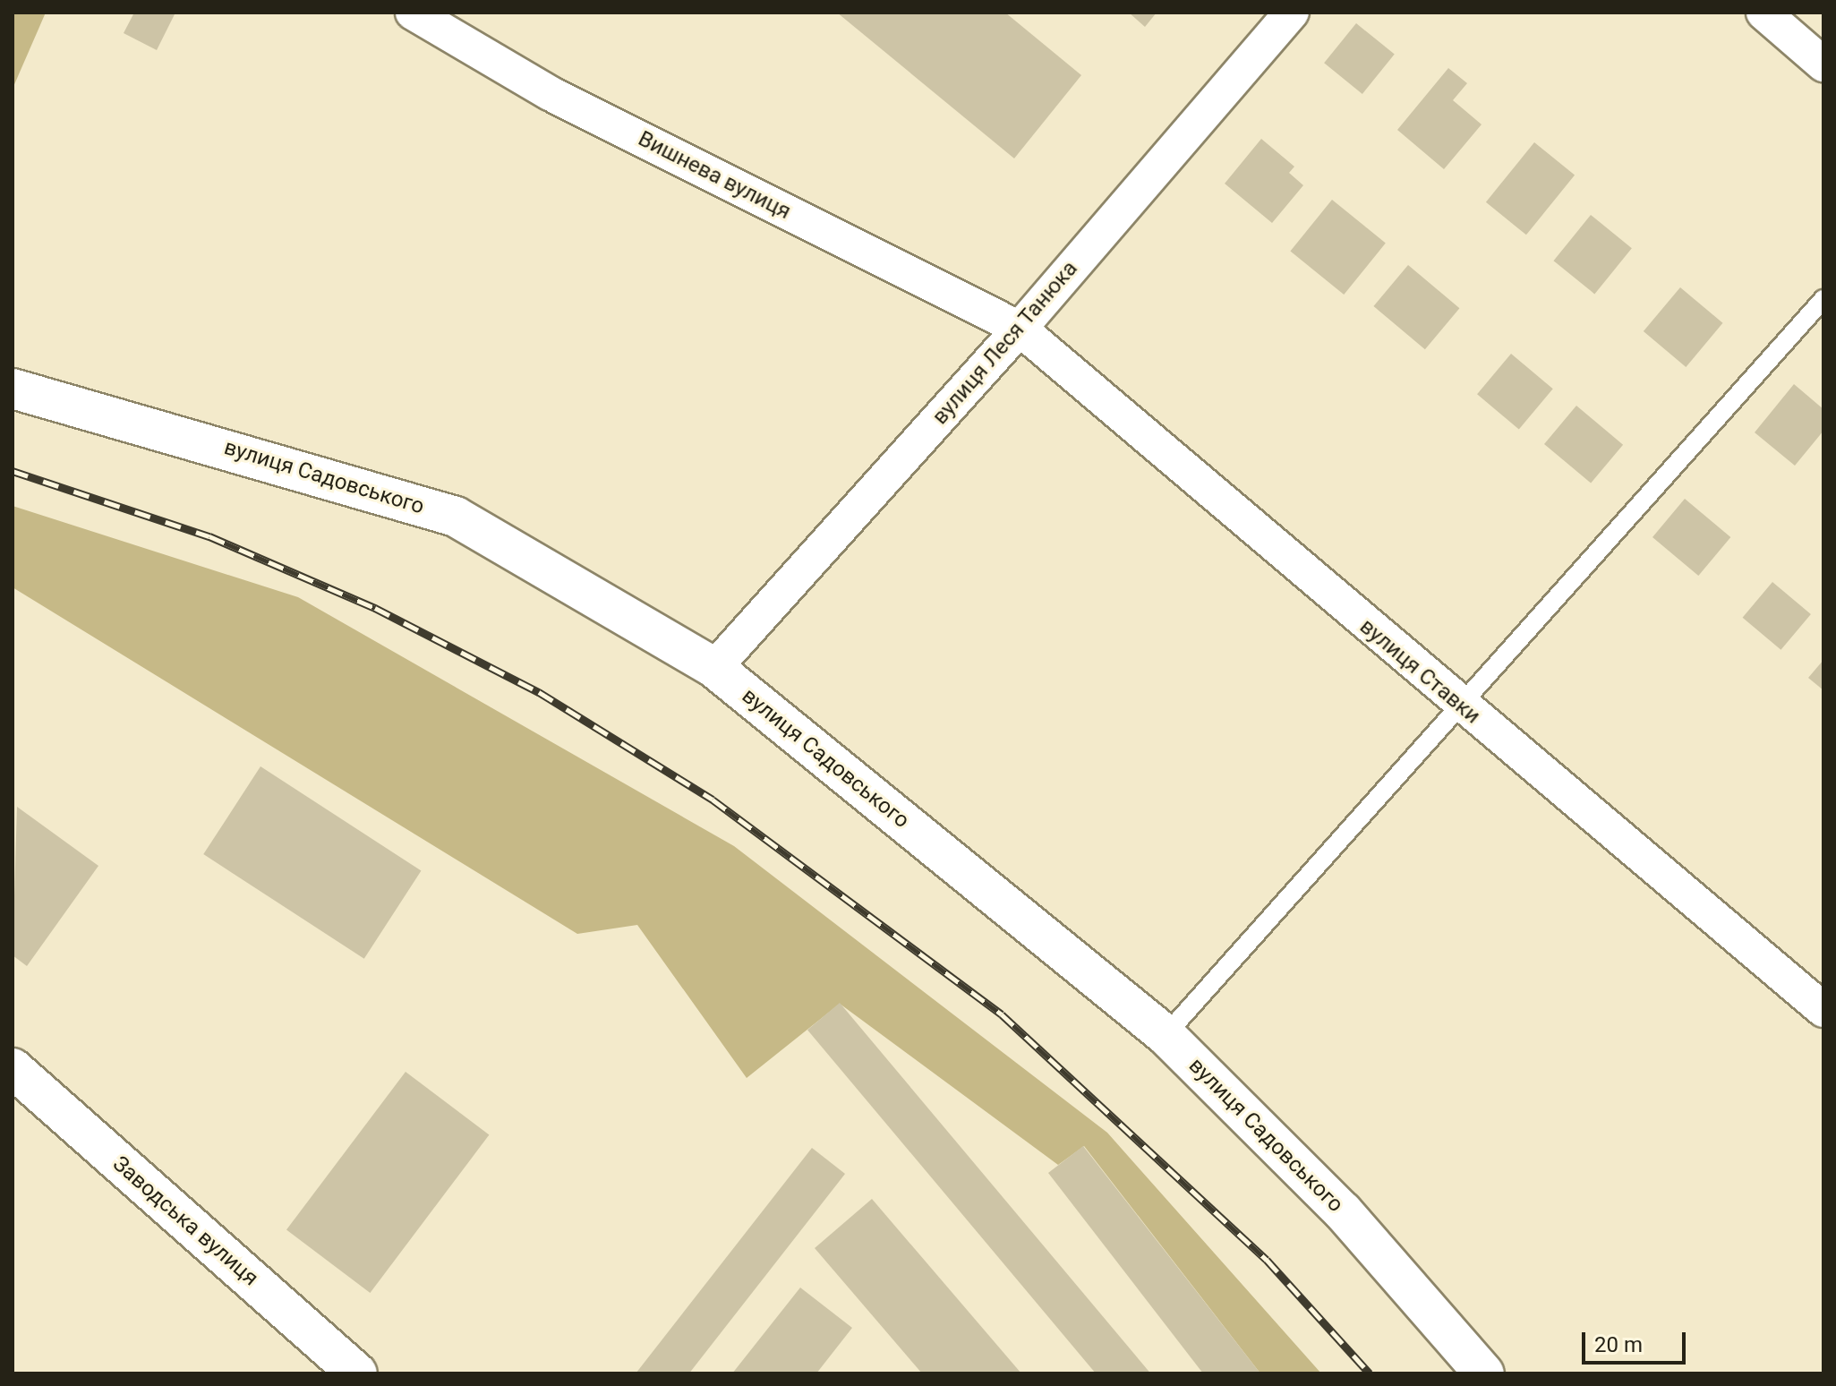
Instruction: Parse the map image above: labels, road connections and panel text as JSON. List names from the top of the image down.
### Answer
{
  "streets": {
    "street": [
      "Вишнева вулиця",
      "вулиця Леся Танюка",
      "вулиця Садовського",
      "вулиця Ставки",
      "Заводська вулиця"
    ]
  },
  "crossings": [
    ["Вишнева вулиця", "вулиця Леся Танюка"],
    ["Вишнева вулиця", "вулиця Ставки"],
    ["вулиця Леся Танюка", "вулиця Садовського"],
    ["вулиця Леся Танюка", "вулиця Ставки"]
  ],
  "scale_bar": "20 m"
}
